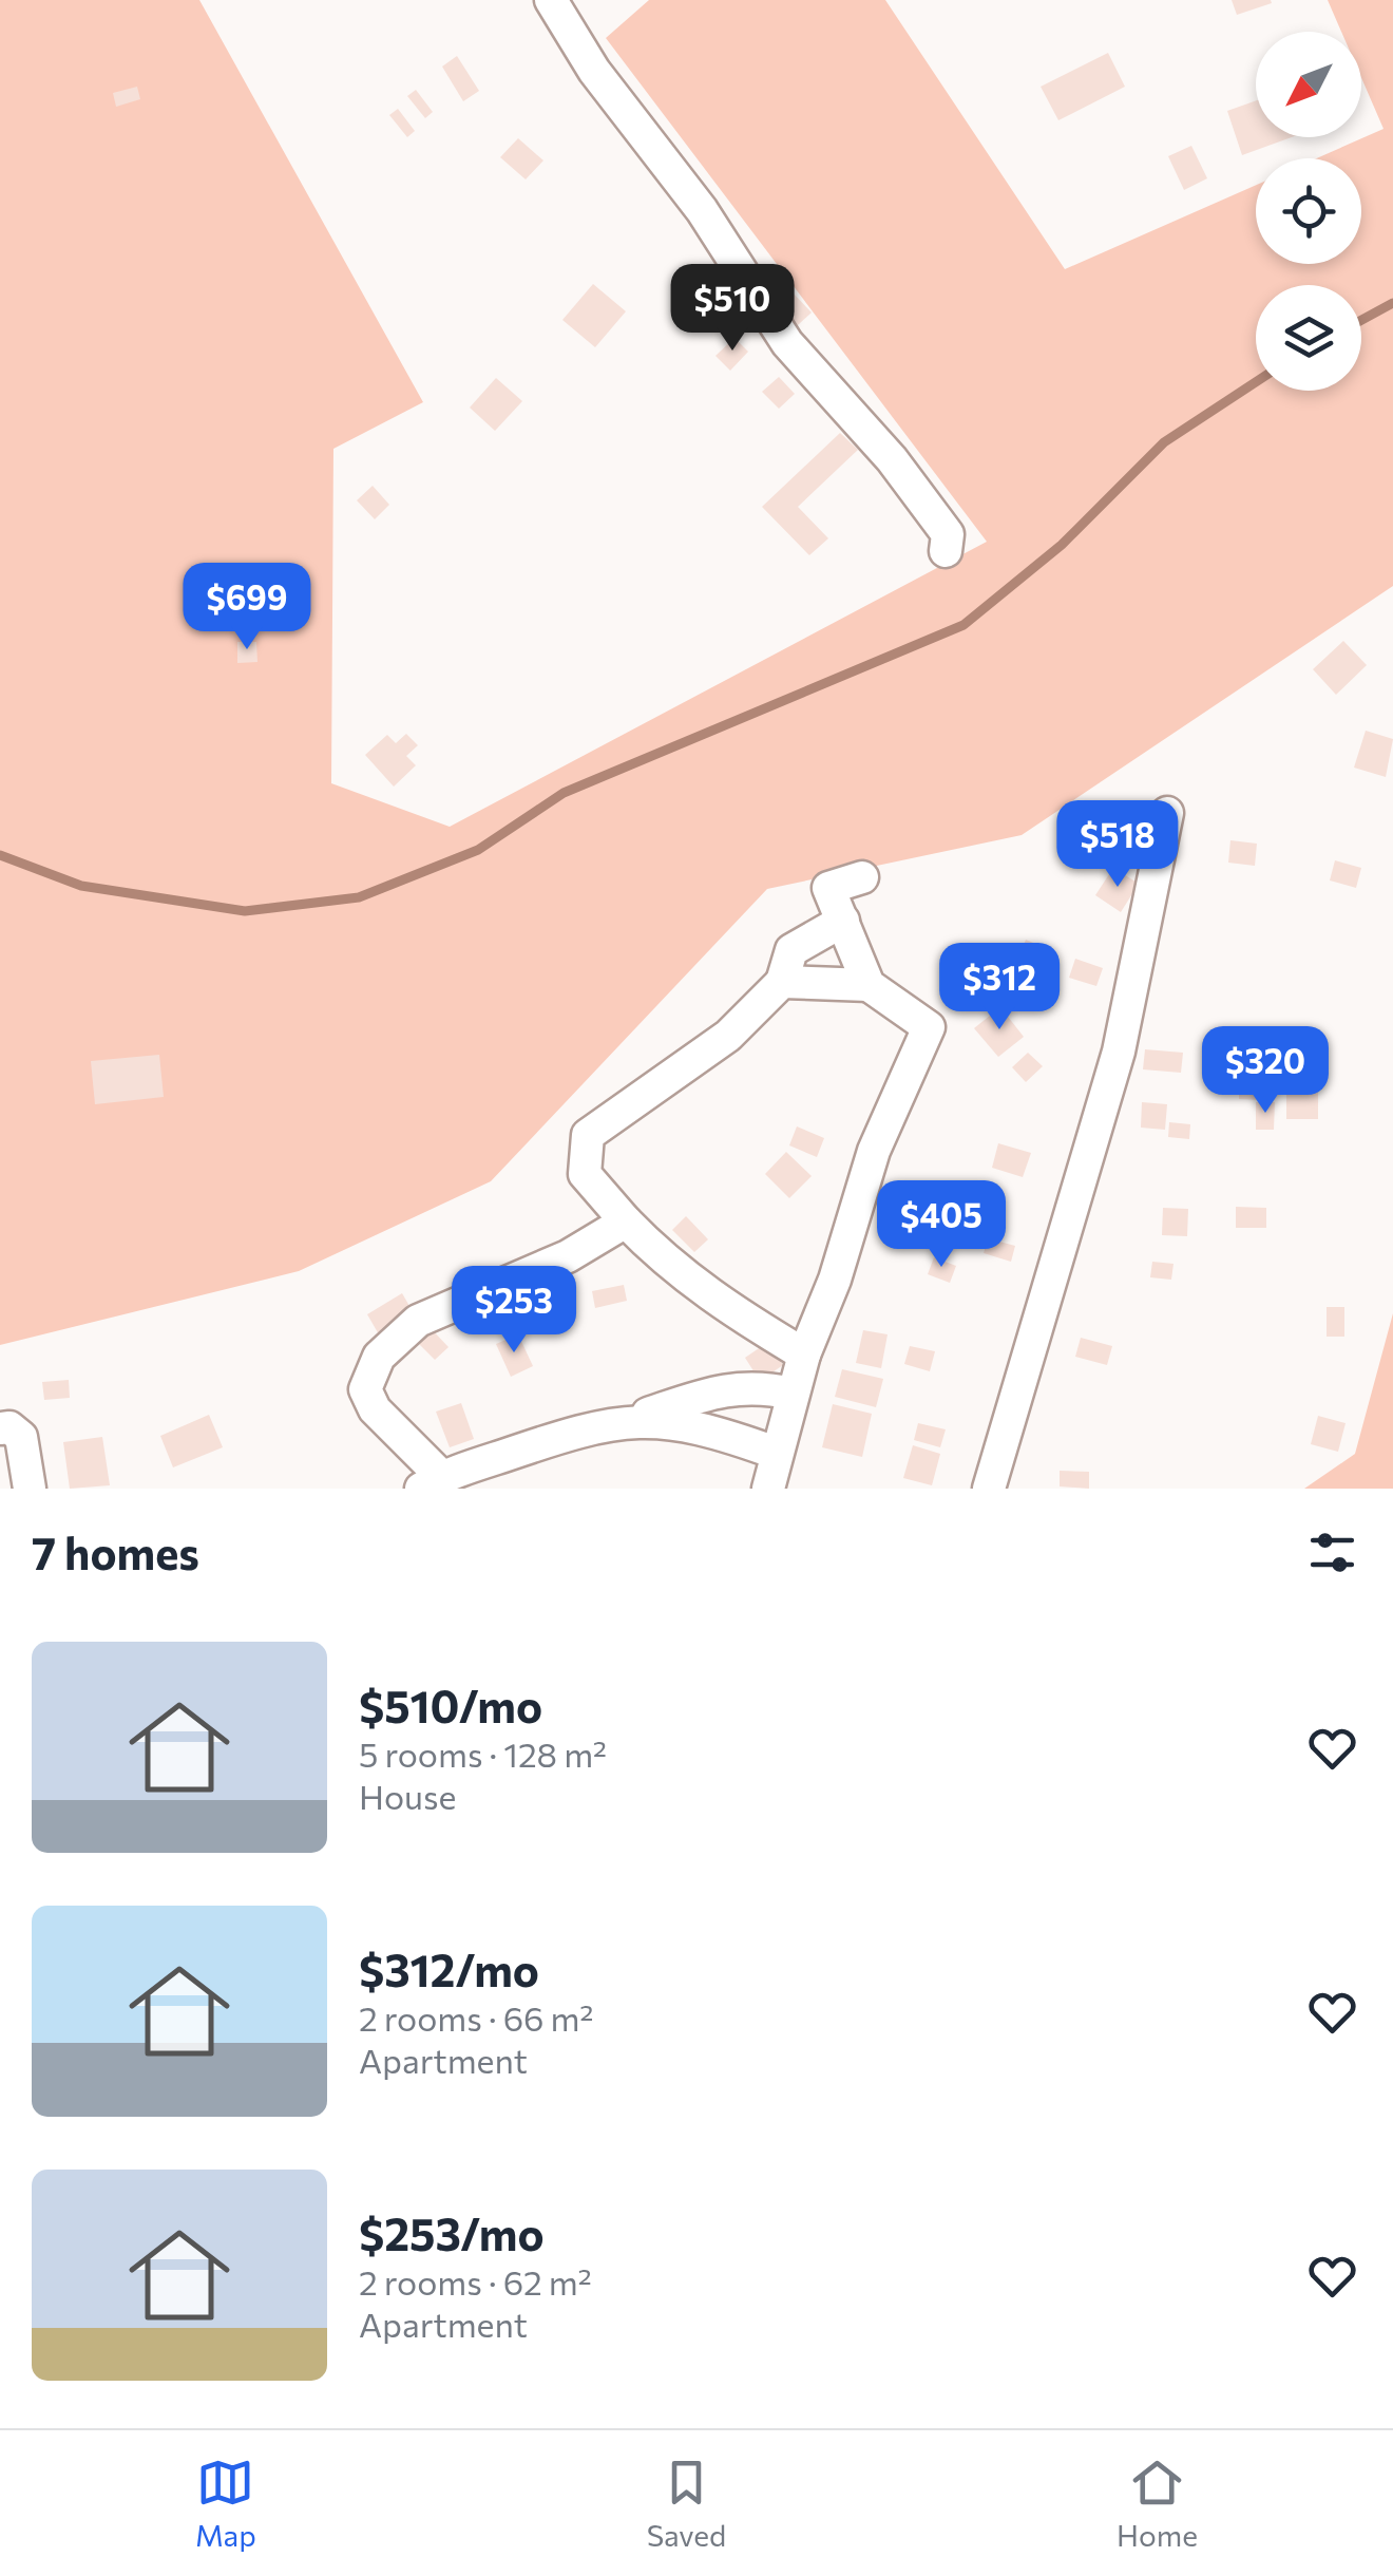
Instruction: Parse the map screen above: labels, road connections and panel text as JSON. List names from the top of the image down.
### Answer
{
  "north": "bottom left",
  "page": {
    "price": [
      "$510",
      "$699",
      "$518",
      "$312",
      "$320",
      "$405",
      "$253"
    ],
    "heading": "7 homes",
    "list": [
      {
        "name": "$510/mo",
        "note": "5 rooms · 128 m² · House"
      },
      {
        "name": "$312/mo",
        "note": "2 rooms · 66 m² · Apartment"
      },
      {
        "name": "$253/mo",
        "note": "2 rooms · 62 m² · Apartment"
      }
    ],
    "tabs": ["Map", "Saved", "Home"]
  }
}
